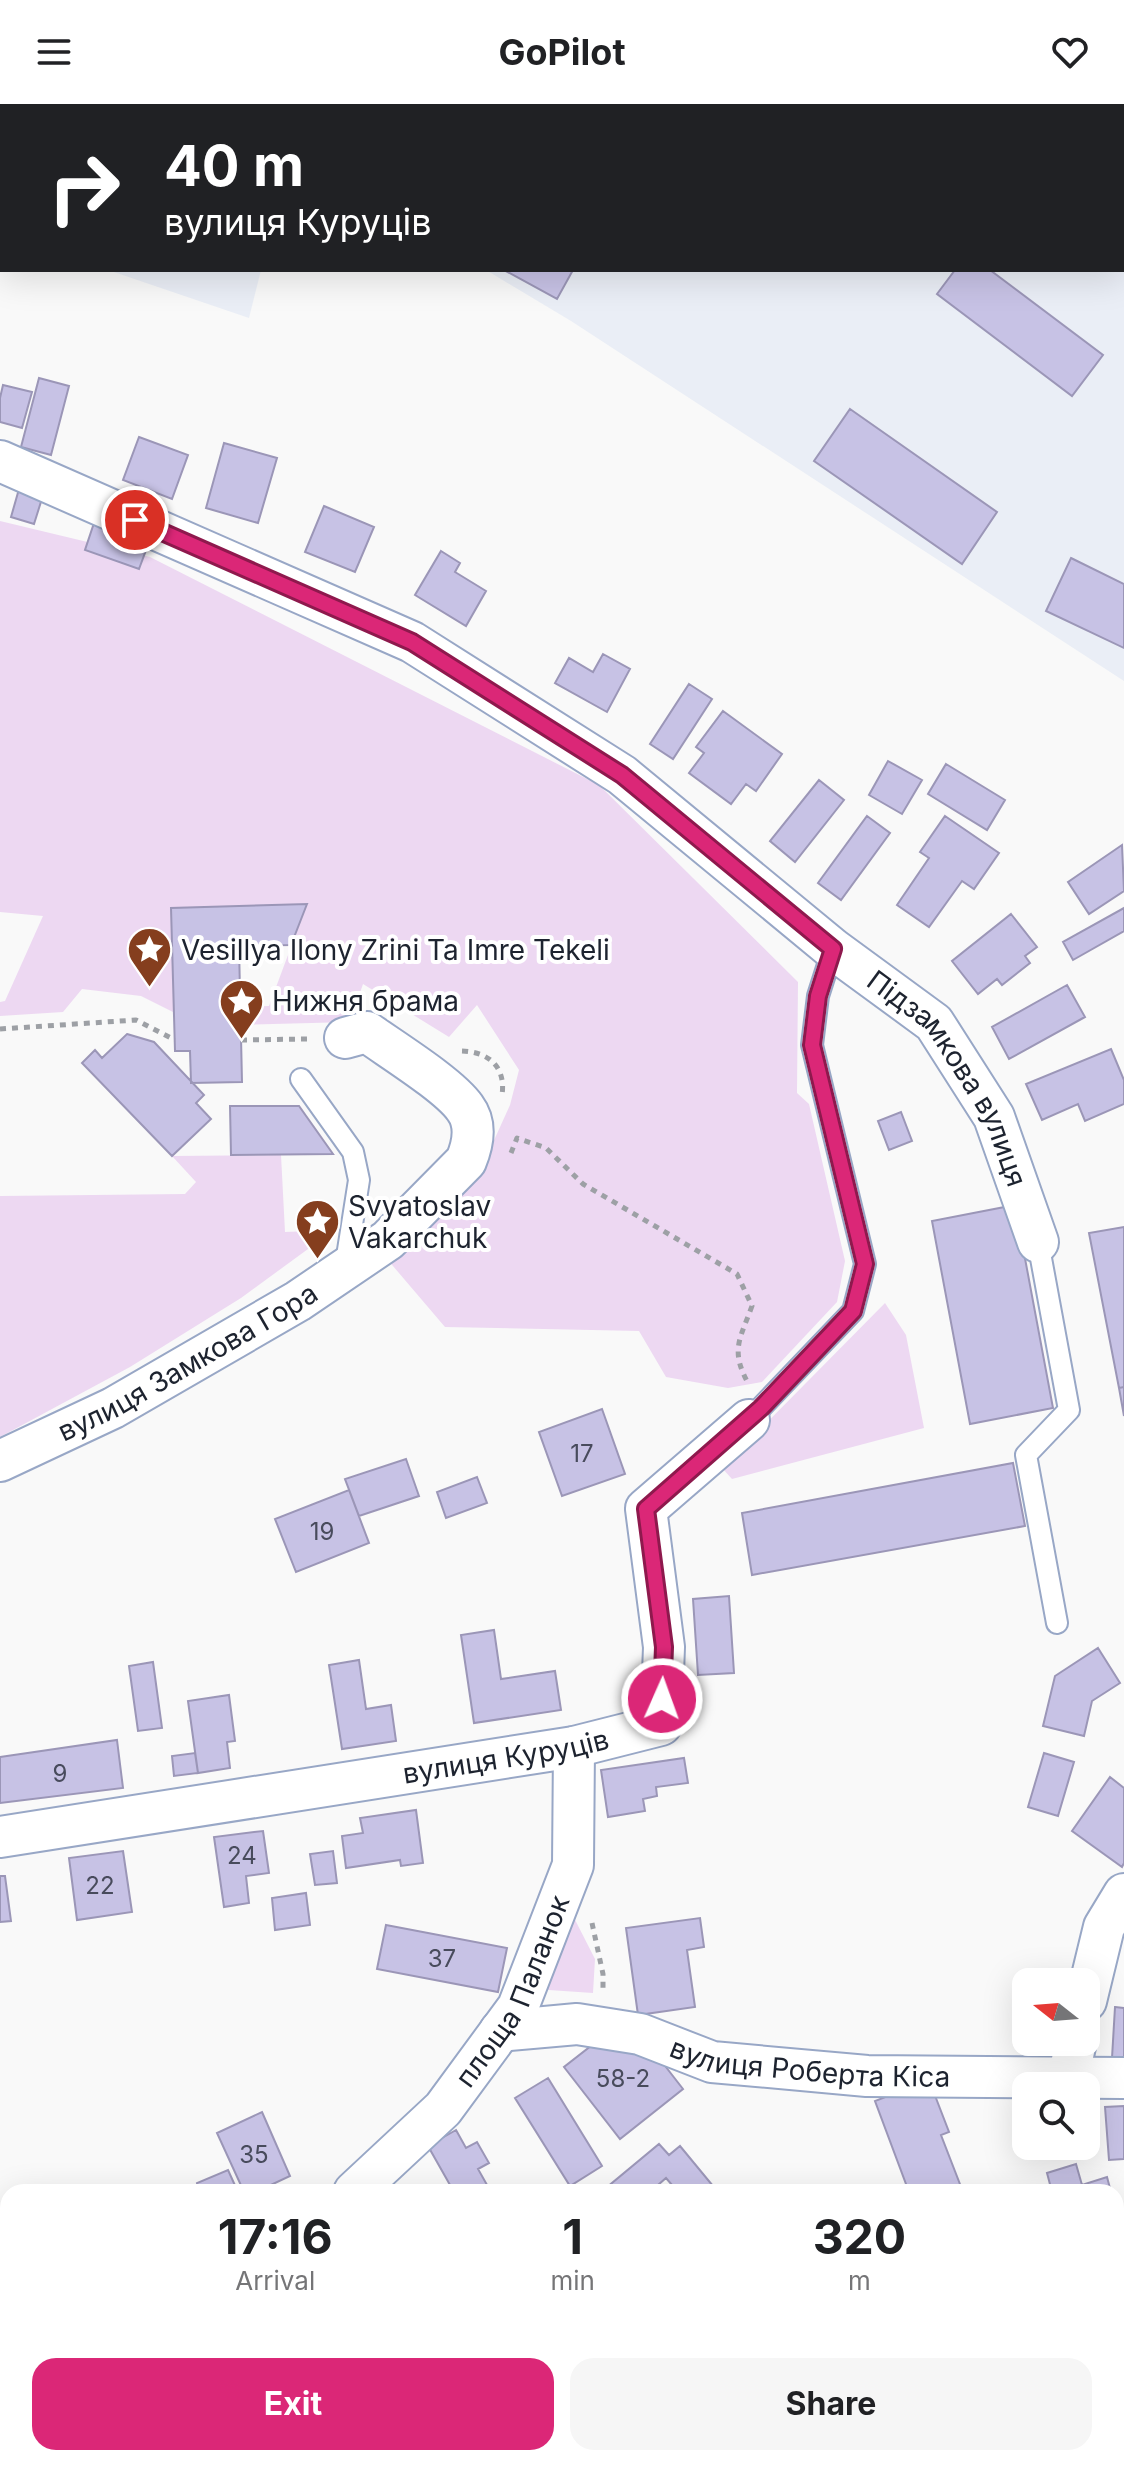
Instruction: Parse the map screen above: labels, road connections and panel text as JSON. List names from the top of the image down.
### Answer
{
  "streets": {
    "street": [
      "Підзамкова вулиця",
      "вулиця Замкова Гора",
      "вулиця Куруців",
      "площа Паланок",
      "вулиця Роберта Кіса"
    ]
  },
  "crossings": [
    ["вулиця Куруців", "площа Паланок"],
    ["площа Паланок", "вулиця Роберта Кіса"]
  ],
  "places": {
    "place": ["Vesillya Ilony Zrini Ta Imre Tekeli", "Нижня брама", "Svyatoslav Vakarchuk"]
  },
  "house_numbers": [
    "17",
    "19",
    "9",
    "24",
    "22",
    "37",
    "58-2",
    "35"
  ],
  "north": "left",
  "page": {
    "header": "GoPilot",
    "turn": ["40 m", "вулиця Куруців"],
    "eta": [
      "17:16",
      "Arrival",
      "1",
      "min",
      "320",
      "m"
    ],
    "buttons": ["Exit", "Share"]
  }
}
